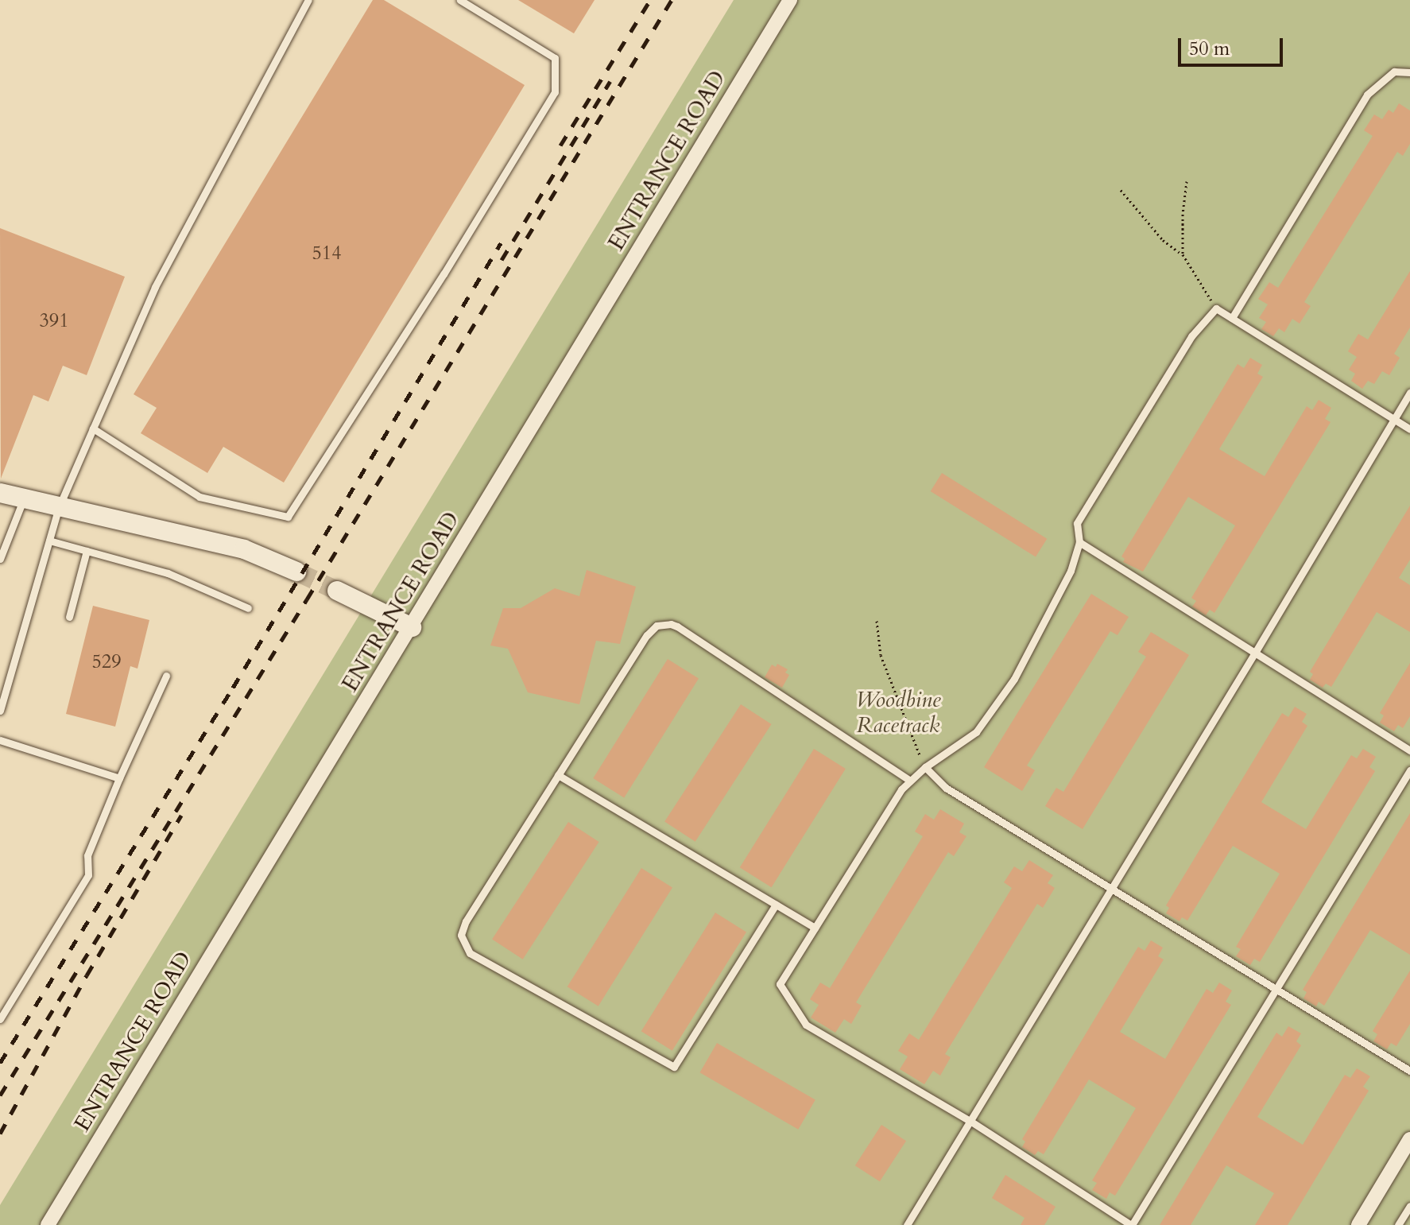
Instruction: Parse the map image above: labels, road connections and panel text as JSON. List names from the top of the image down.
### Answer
{
  "streets": {
    "street": ["ENTRANCE ROAD"]
  },
  "parks": ["Woodbine Racetrack"],
  "house_numbers": ["514", "391", "529"],
  "scale_bar": "50 m"
}
